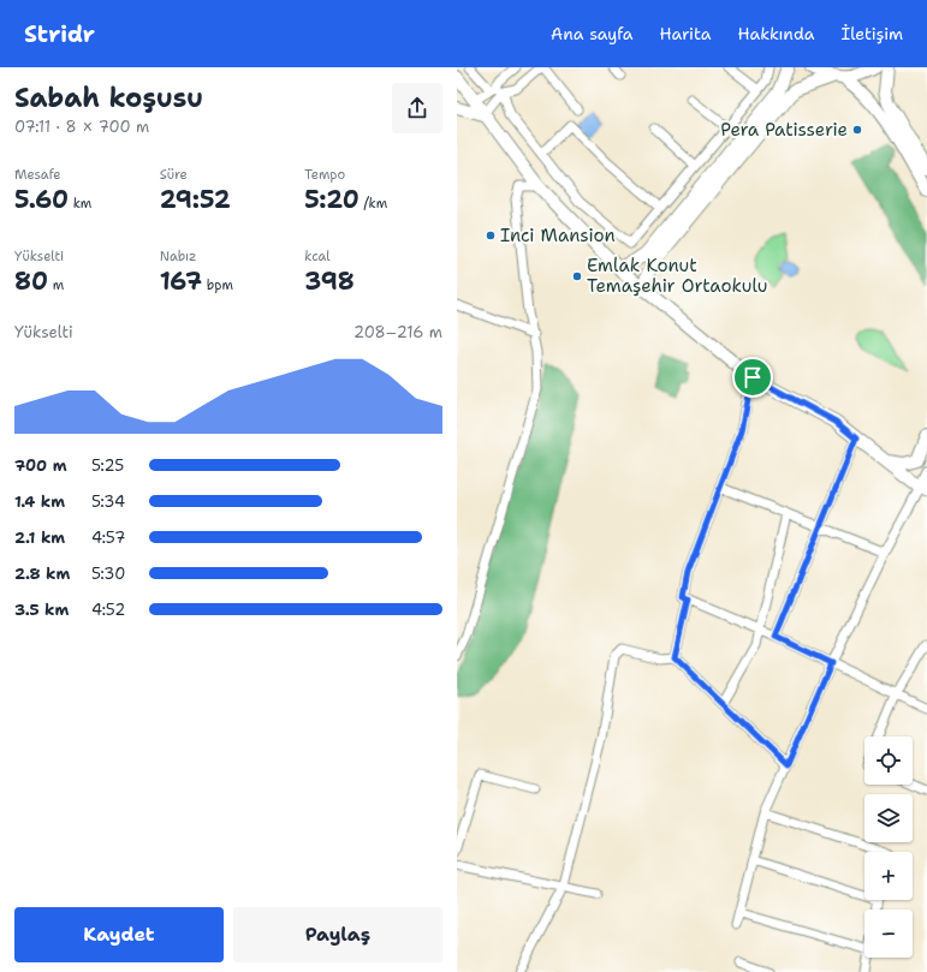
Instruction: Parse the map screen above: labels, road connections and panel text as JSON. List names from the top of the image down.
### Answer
{
  "places": ["Pera Patisserie", "Inci Mansion", "Emlak Konut Temaşehir Ortaokulu"],
  "page": {
    "header": "Stridr",
    "nav": [
      "Ana sayfa",
      "Harita",
      "Hakkında",
      "İletişim"
    ],
    "heading": ["Sabah koşusu", "07:11 · 8 × 700 m"],
    "stats": [
      ["Mesafe", "5.60 km"],
      ["Süre", "29:52"],
      ["Tempo", "5:20 /km"],
      ["Yükselti", "80 m"],
      ["Nabız", "167 bpm"],
      ["kcal", "398"]
    ],
    "chart": ["Yükselti", "208–216 m"],
    "list": [
      {
        "name": "700 m",
        "note": "5:25"
      },
      {
        "name": "1.4 km",
        "note": "5:34"
      },
      {
        "name": "2.1 km",
        "note": "4:57"
      },
      {
        "name": "2.8 km",
        "note": "5:30"
      },
      {
        "name": "3.5 km",
        "note": "4:52"
      }
    ],
    "map_buttons": ["+", "−"],
    "buttons": ["Kaydet", "Paylaş"]
  }
}
